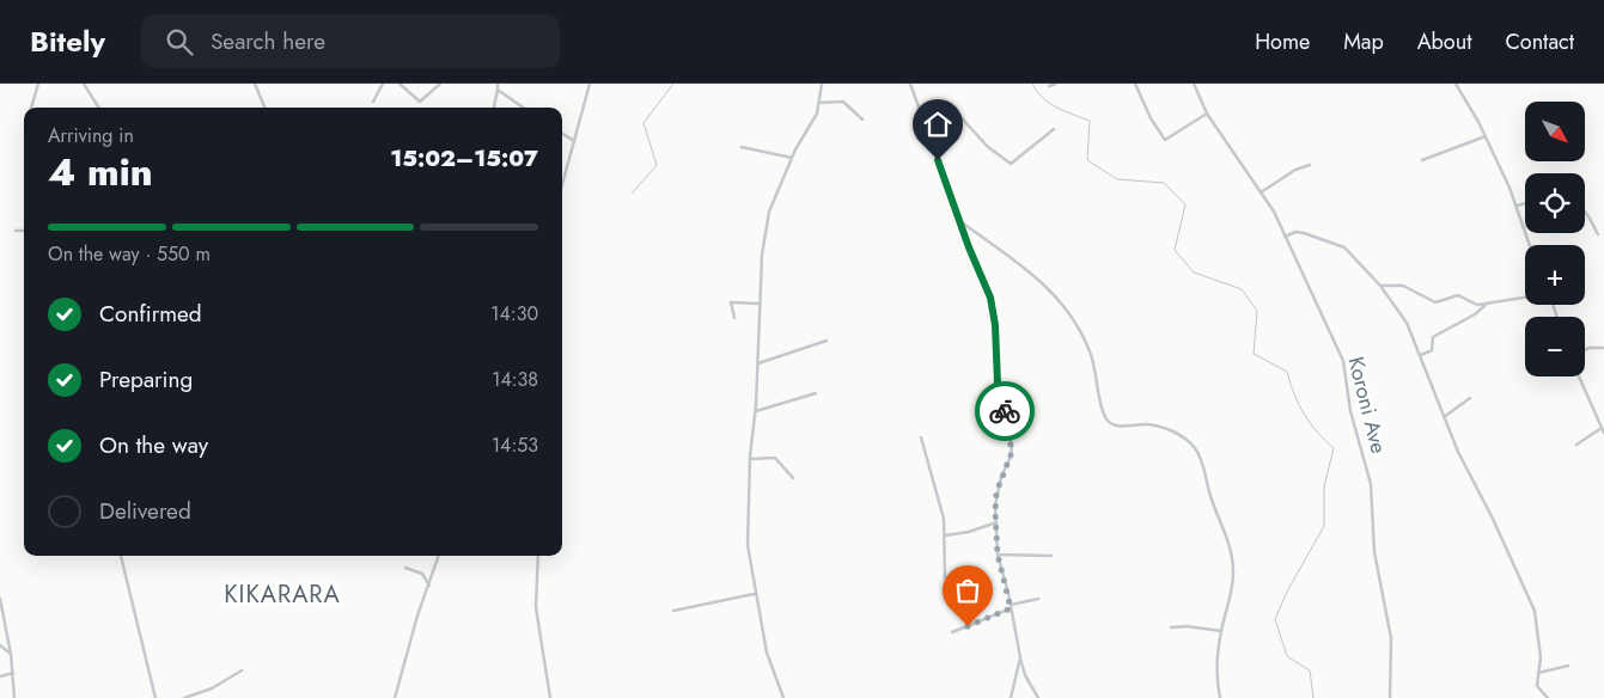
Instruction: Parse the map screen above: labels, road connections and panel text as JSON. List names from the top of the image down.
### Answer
{
  "streets": {
    "street": ["Koroni Ave"]
  },
  "districts": ["KIKARARA"],
  "north": "bottom right",
  "page": {
    "header": "Bitely",
    "search": "Search here",
    "nav": [
      "Home",
      "Map",
      "About",
      "Contact"
    ],
    "map_buttons": ["+", "−"],
    "heading": ["4 min", "Arriving in", "15:02–15:07"],
    "bar": "On the way · 550 m",
    "list": [
      ["Confirmed", "14:30"],
      ["Preparing", "14:38"],
      ["On the way", "14:53"],
      "Delivered"
    ]
  }
}
